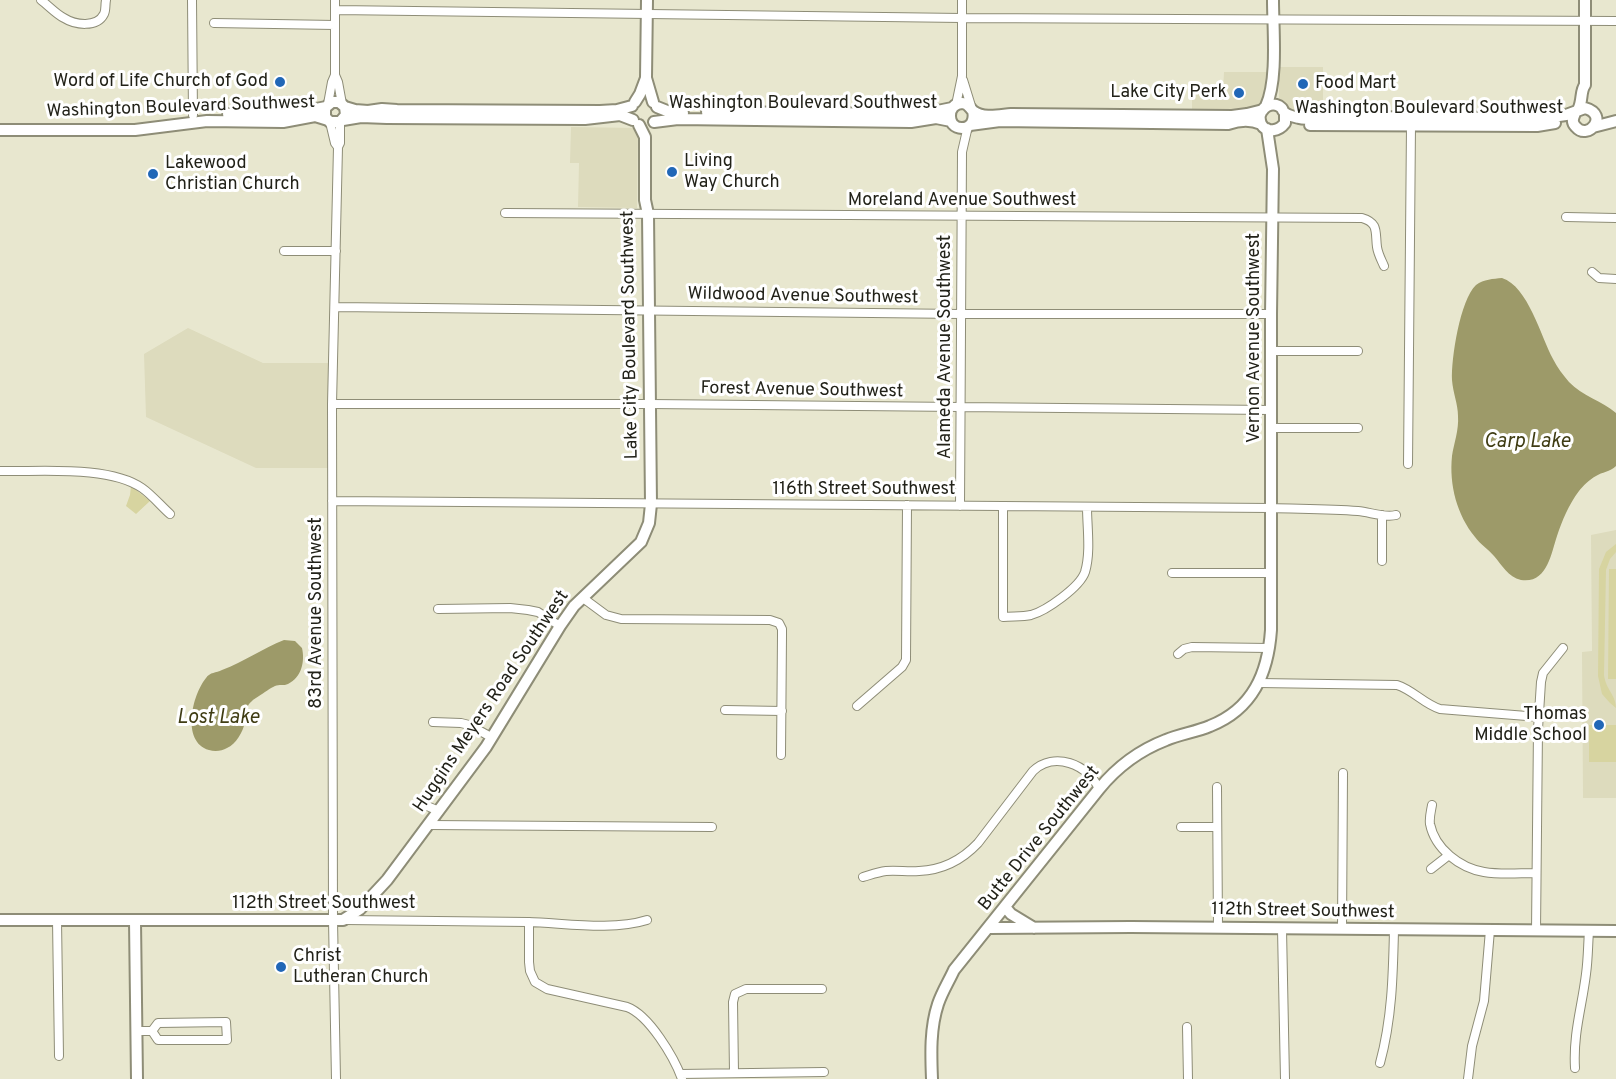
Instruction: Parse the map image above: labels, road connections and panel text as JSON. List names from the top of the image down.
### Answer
{
  "streets": {
    "street": [
      "Washington Boulevard Southwest",
      "Moreland Avenue Southwest",
      "Wildwood Avenue Southwest",
      "Lake City Boulevard Southwest",
      "Vernon Avenue Southwest",
      "Alameda Avenue Southwest",
      "Forest Avenue Southwest",
      "116th Street Southwest",
      "83rd Avenue Southwest",
      "Huggins Meyers Road Southwest",
      "Butte Drive Southwest",
      "112th Street Southwest"
    ]
  },
  "crossings": [
    ["Washington Boulevard Southwest", "Lake City Boulevard Southwest"],
    ["Washington Boulevard Southwest", "Vernon Avenue Southwest"],
    ["Washington Boulevard Southwest", "Alameda Avenue Southwest"],
    ["Washington Boulevard Southwest", "83rd Avenue Southwest"],
    ["Moreland Avenue Southwest", "Lake City Boulevard Southwest"],
    ["Moreland Avenue Southwest", "Vernon Avenue Southwest"],
    ["Moreland Avenue Southwest", "Alameda Avenue Southwest"],
    ["Wildwood Avenue Southwest", "Lake City Boulevard Southwest"],
    ["Wildwood Avenue Southwest", "Vernon Avenue Southwest"],
    ["Wildwood Avenue Southwest", "Alameda Avenue Southwest"],
    ["Wildwood Avenue Southwest", "83rd Avenue Southwest"],
    ["Lake City Boulevard Southwest", "Forest Avenue Southwest"],
    ["Lake City Boulevard Southwest", "116th Street Southwest"],
    ["Lake City Boulevard Southwest", "Huggins Meyers Road Southwest"],
    ["Vernon Avenue Southwest", "Forest Avenue Southwest"],
    ["Vernon Avenue Southwest", "116th Street Southwest"],
    ["Vernon Avenue Southwest", "Butte Drive Southwest"],
    ["Alameda Avenue Southwest", "Forest Avenue Southwest"],
    ["Alameda Avenue Southwest", "116th Street Southwest"],
    ["Forest Avenue Southwest", "83rd Avenue Southwest"],
    ["116th Street Southwest", "83rd Avenue Southwest"],
    ["116th Street Southwest", "Butte Drive Southwest"],
    ["83rd Avenue Southwest", "Huggins Meyers Road Southwest"],
    ["83rd Avenue Southwest", "112th Street Southwest"],
    ["Huggins Meyers Road Southwest", "112th Street Southwest"],
    ["Butte Drive Southwest", "112th Street Southwest"]
  ],
  "water": ["Carp Lake", "Lost Lake"],
  "places": [
    "Word of Life Church of God",
    "Food Mart",
    "Lake City Perk",
    "Living Way Church",
    "Lakewood Christian Church",
    "Thomas Middle School",
    "Christ Lutheran Church"
  ]
}
